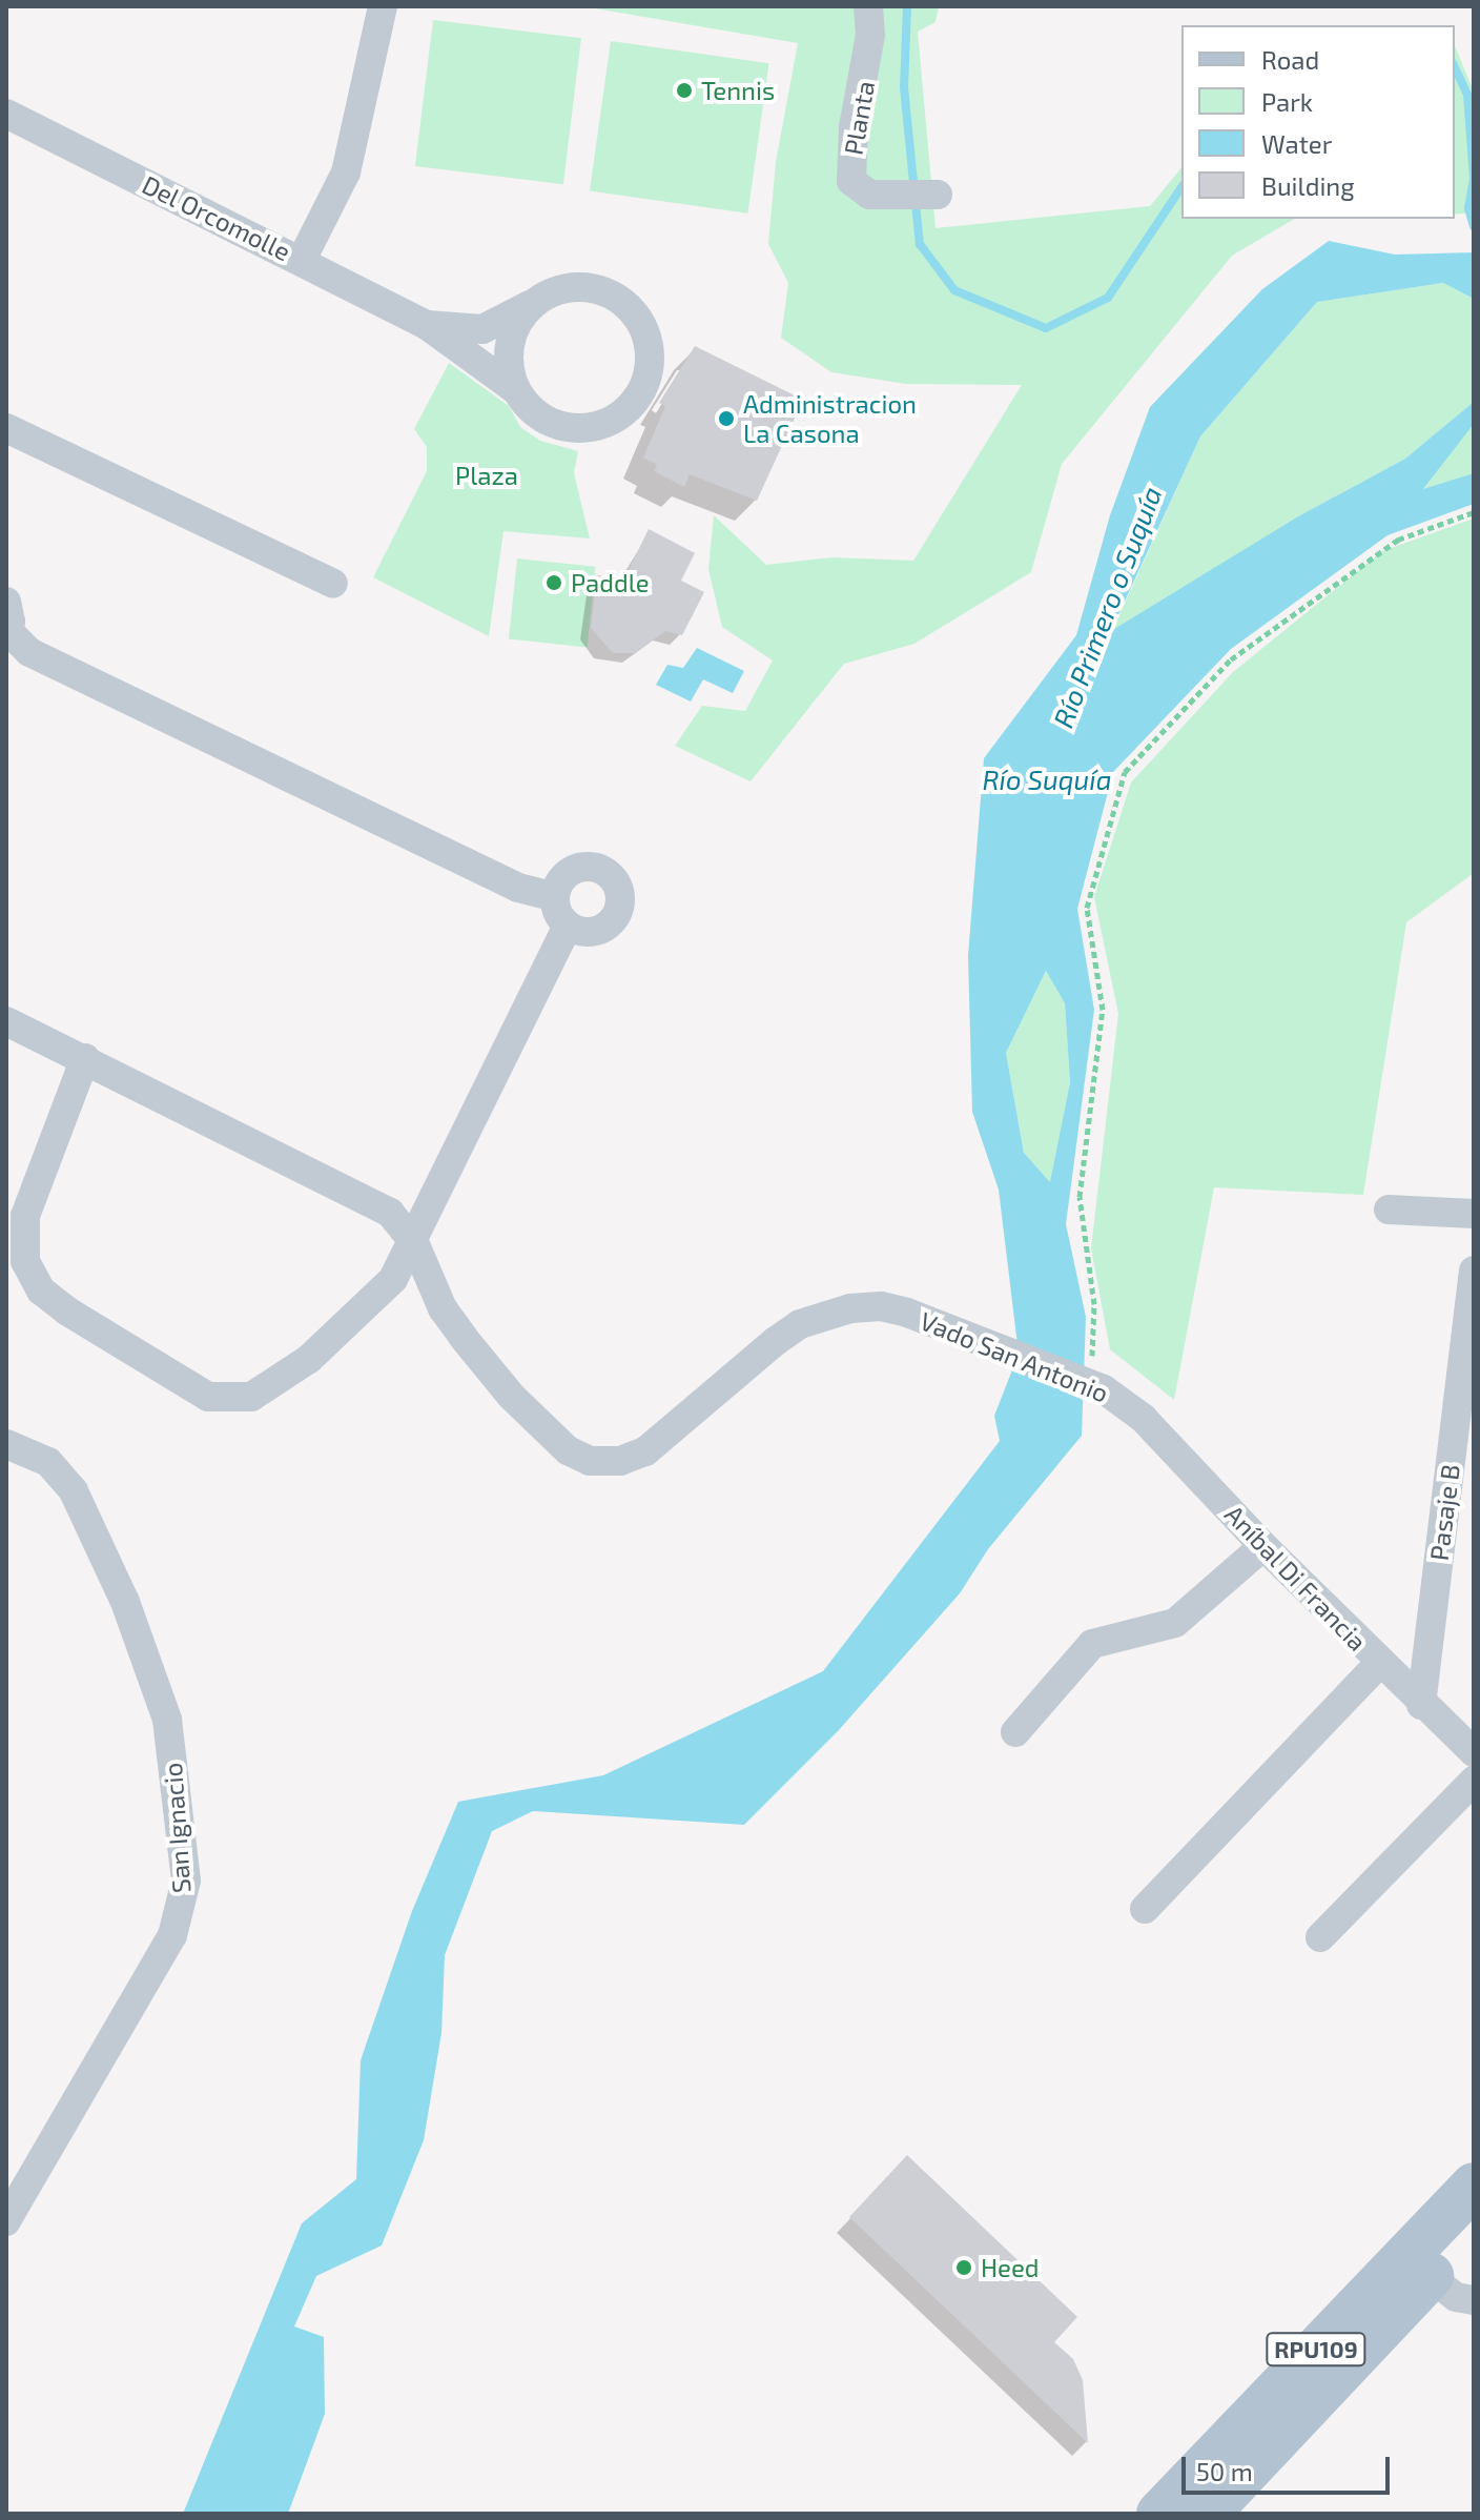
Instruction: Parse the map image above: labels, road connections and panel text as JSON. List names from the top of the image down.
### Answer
{
  "streets": {
    "main road": ["RPU109"],
    "street": [
      "Planta",
      "Del Orcomolle",
      "Vado San Antonio",
      "Pasaje B",
      "Aníbal Di Francia",
      "San Ignacio"
    ]
  },
  "crossings": [
    ["Vado San Antonio", "Aníbal Di Francia"],
    ["Pasaje B", "Aníbal Di Francia"]
  ],
  "water": ["Río Primero o Suquía", "Río Suquía"],
  "parks": ["Plaza"],
  "places": [
    "Tennis",
    "Administracion La Casona",
    "Paddle",
    "Heed"
  ],
  "legend": [
    "Road",
    "Park",
    "Water",
    "Building"
  ],
  "scale_bar": "50 m"
}
